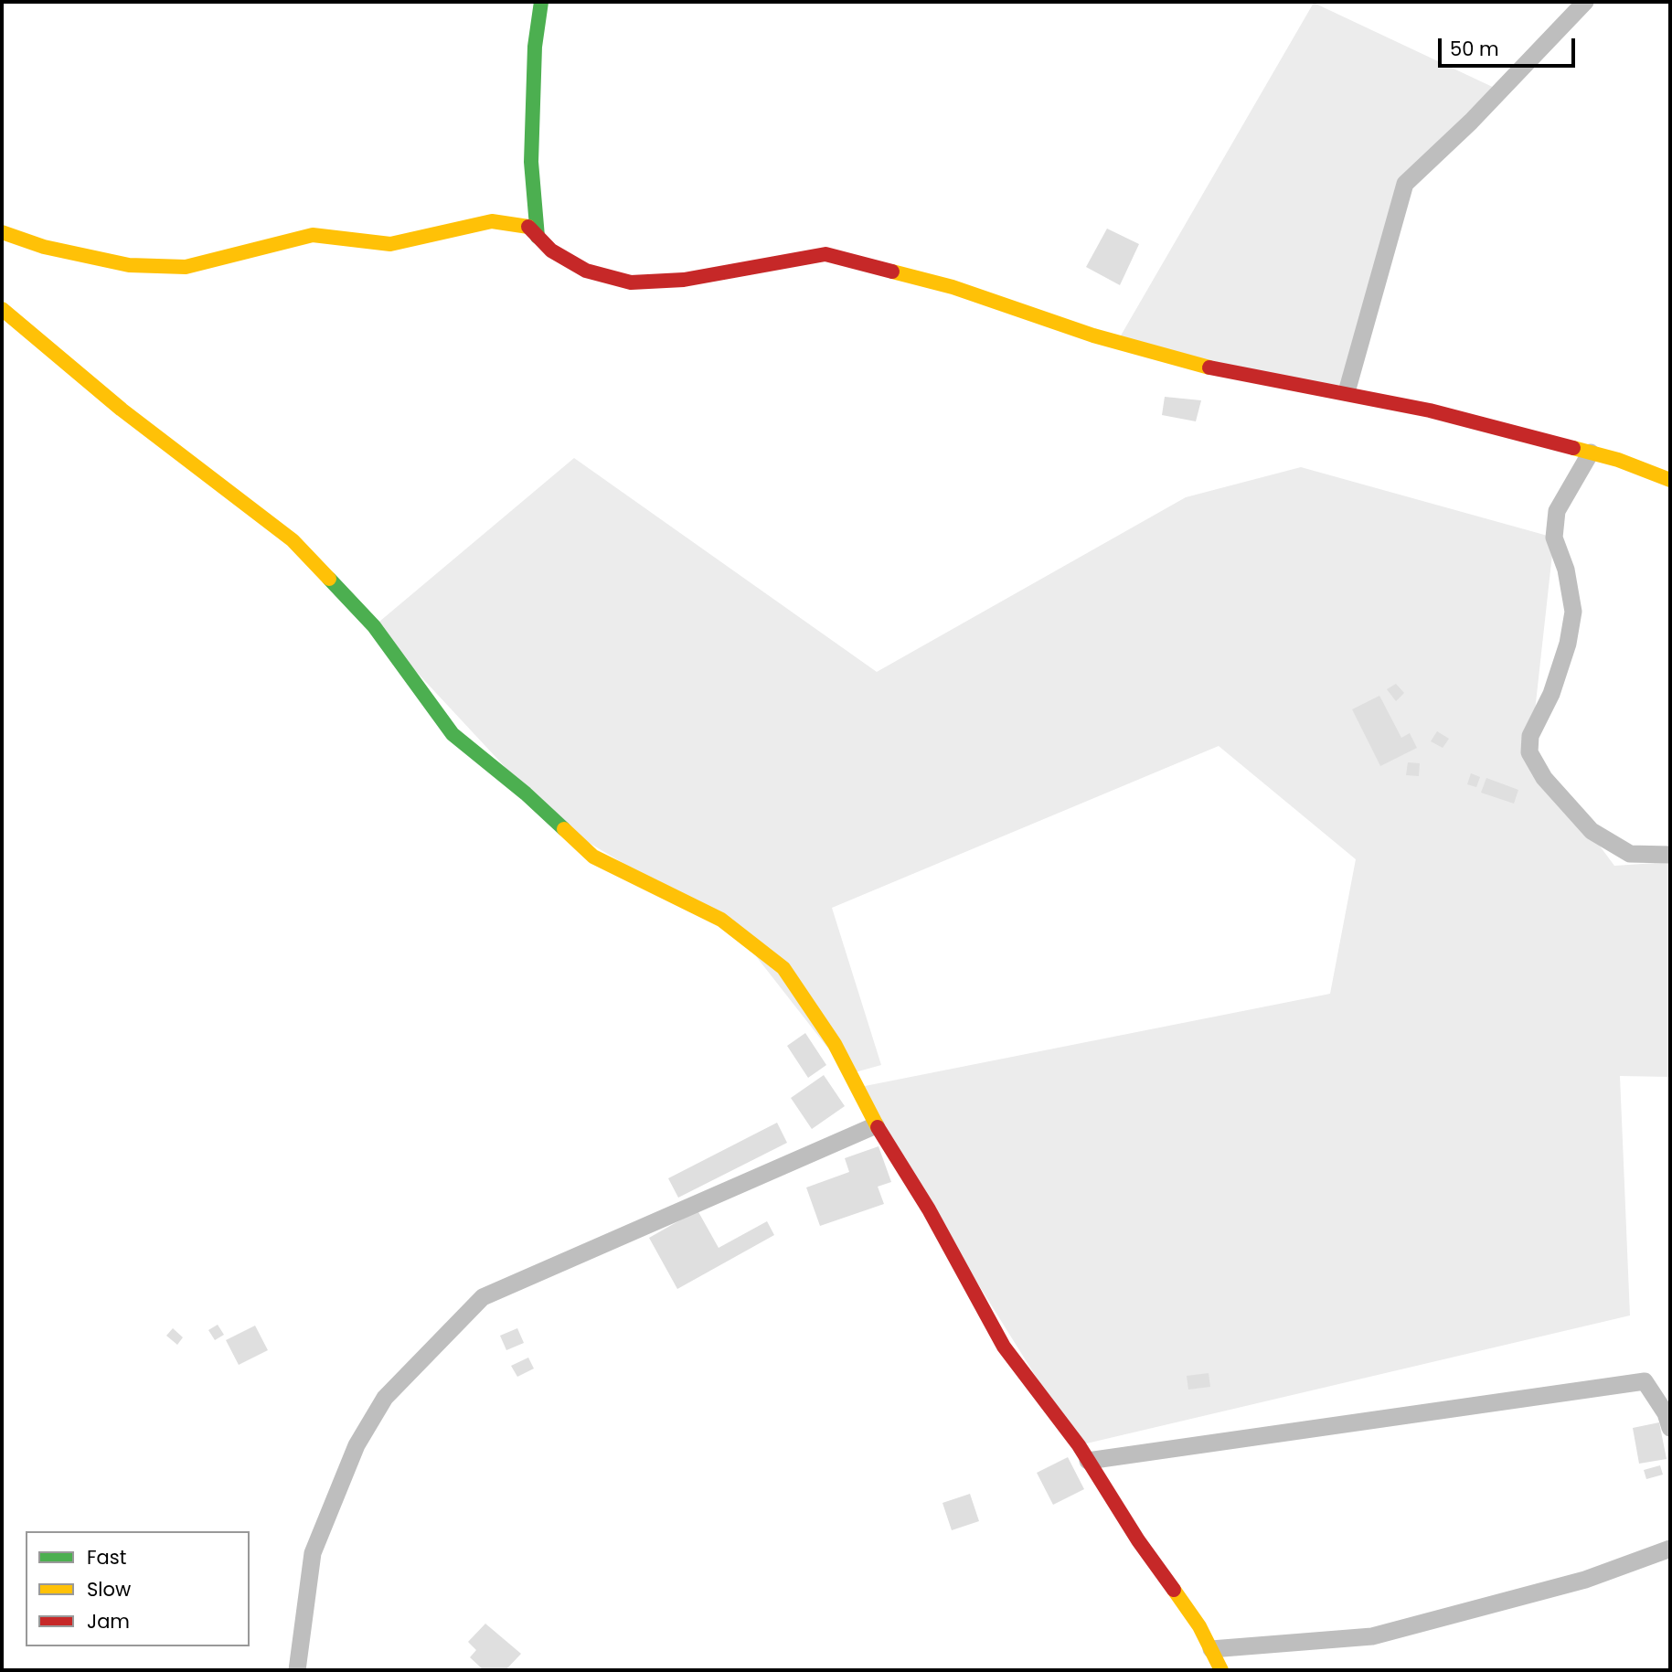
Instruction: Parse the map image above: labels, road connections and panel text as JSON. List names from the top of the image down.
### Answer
{
  "legend": ["Fast", "Slow", "Jam"],
  "scale_bar": "50 m"
}
